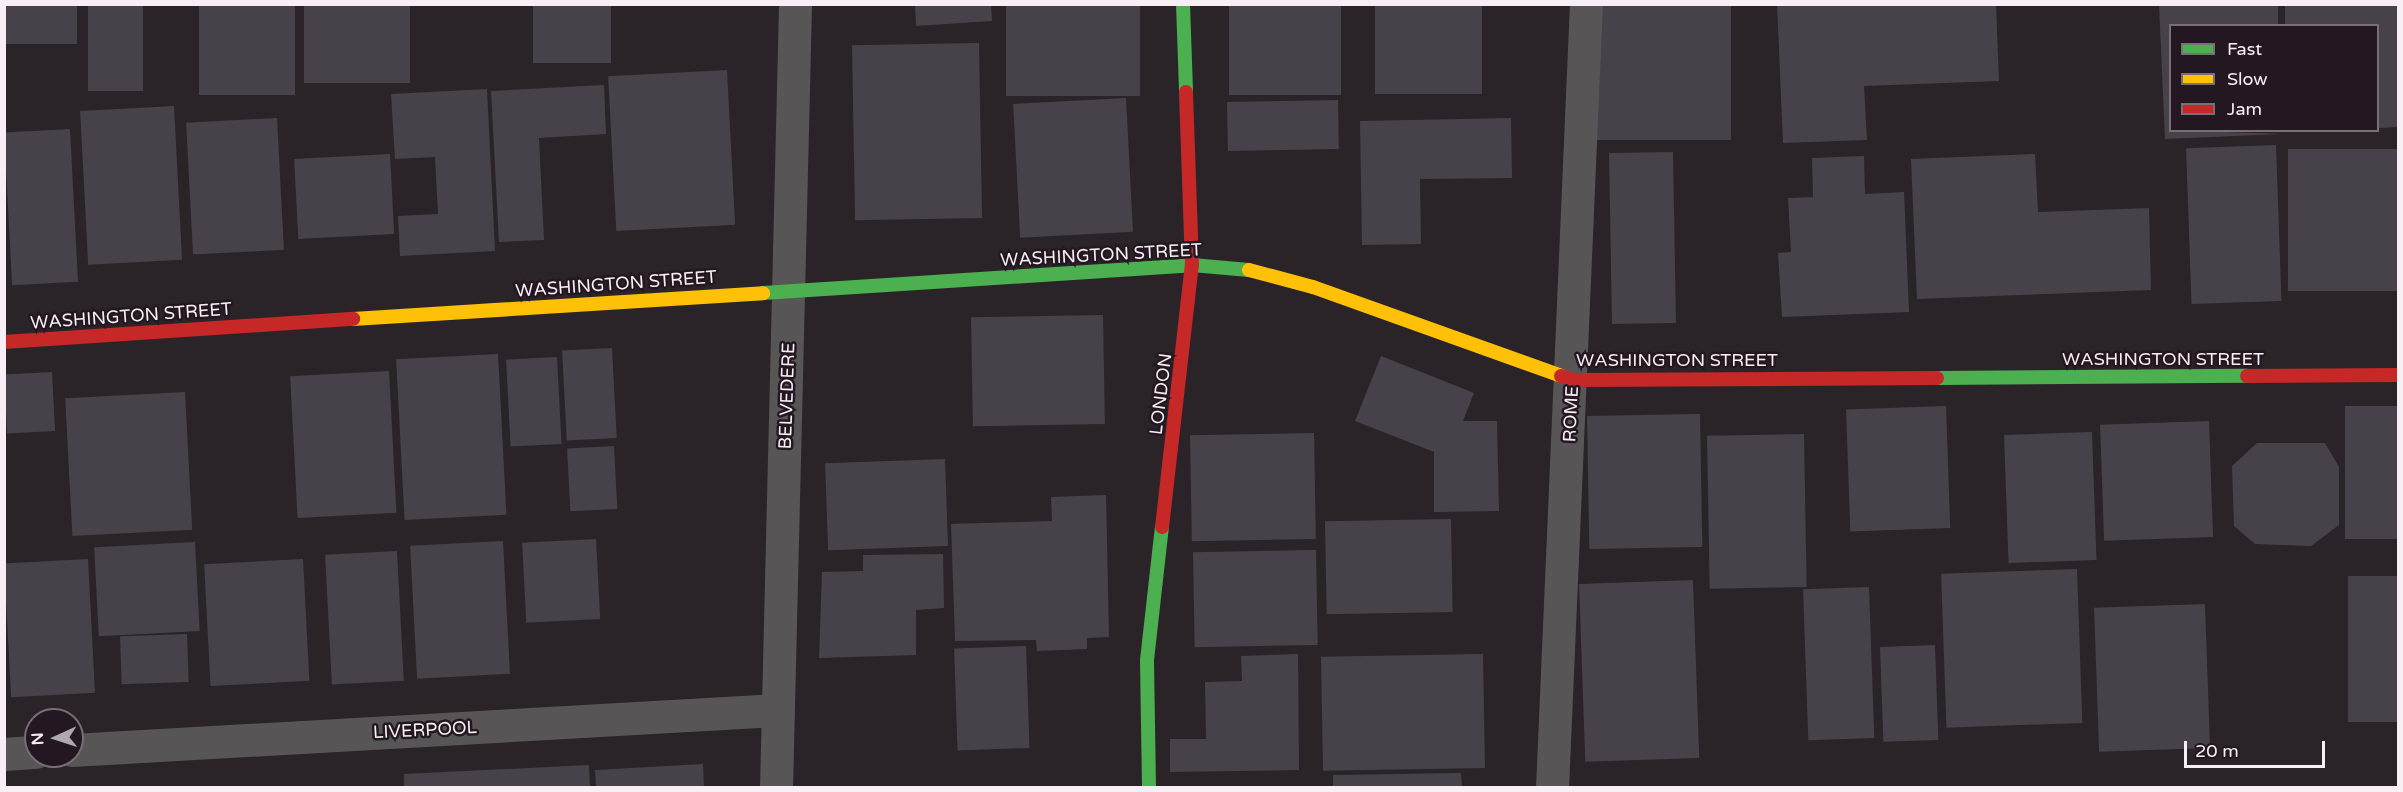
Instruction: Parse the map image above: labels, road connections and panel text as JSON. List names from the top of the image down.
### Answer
{
  "streets": {
    "street": [
      "WASHINGTON STREET",
      "LONDON",
      "BELVEDERE",
      "ROME",
      "LIVERPOOL"
    ]
  },
  "crossings": [
    ["WASHINGTON STREET", "LONDON"],
    ["WASHINGTON STREET", "BELVEDERE"],
    ["WASHINGTON STREET", "ROME"],
    ["BELVEDERE", "LIVERPOOL"]
  ],
  "legend": ["Fast", "Slow", "Jam"],
  "scale_bar": "20 m",
  "north": "left"
}
